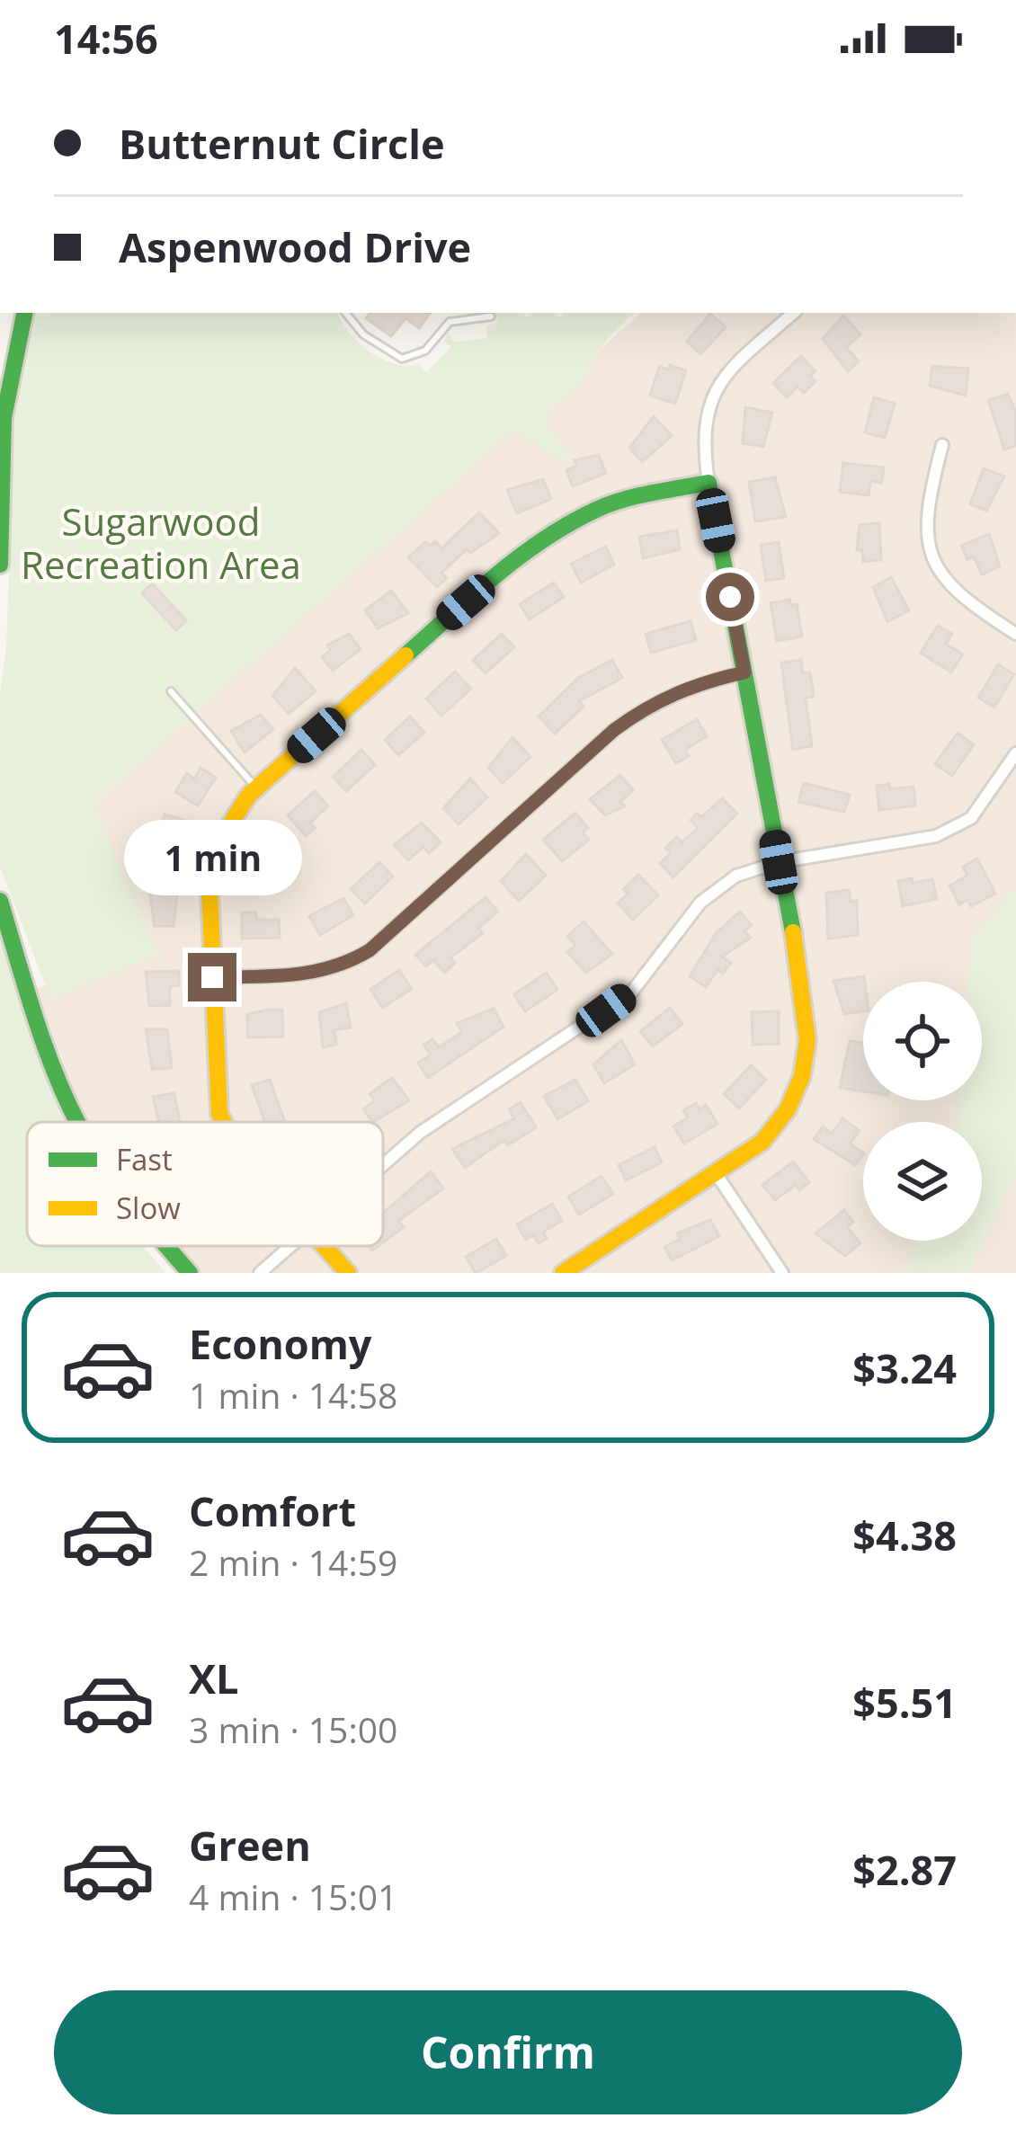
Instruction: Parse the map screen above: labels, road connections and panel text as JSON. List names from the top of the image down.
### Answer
{
  "parks": ["Sugarwood Recreation Area"],
  "legend": ["Fast", "Slow"],
  "page": {
    "status": "14:56",
    "banner": ["Butternut Circle", "Aspenwood Drive"],
    "bubble": "1 min",
    "list": [
      {
        "name": "Economy",
        "note": "1 min · 14:58",
        "value": "$3.24"
      },
      {
        "name": "Comfort",
        "note": "2 min · 14:59",
        "value": "$4.38"
      },
      {
        "name": "XL",
        "note": "3 min · 15:00",
        "value": "$5.51"
      },
      {
        "name": "Green",
        "note": "4 min · 15:01",
        "value": "$2.87"
      }
    ],
    "buttons": "Confirm"
  }
}
